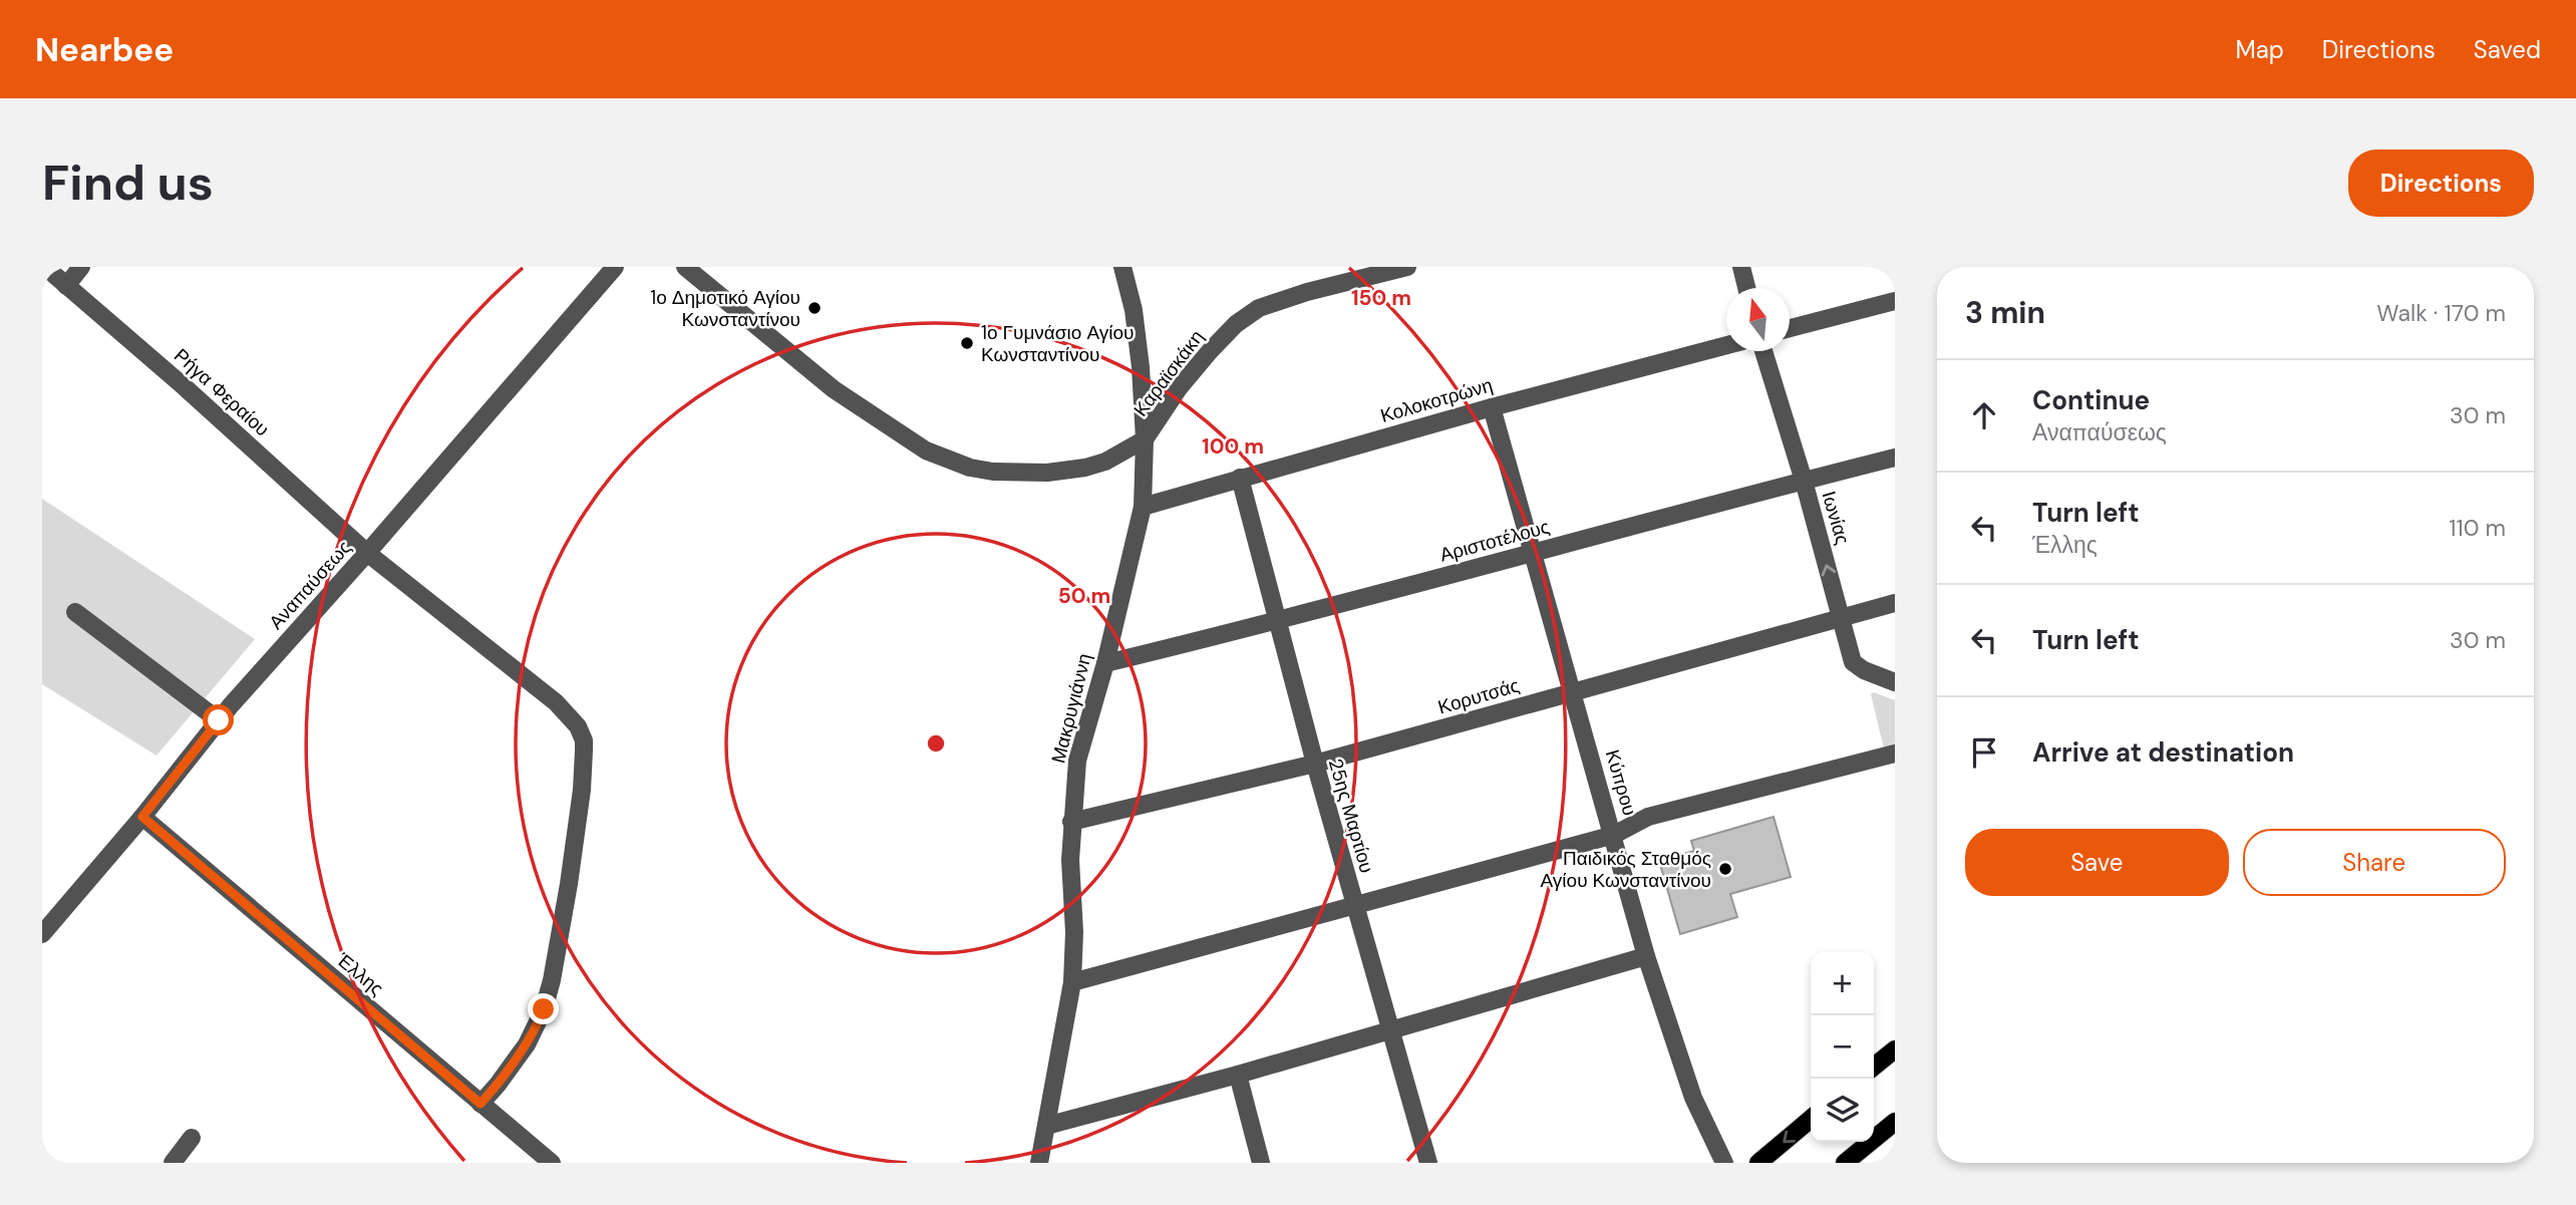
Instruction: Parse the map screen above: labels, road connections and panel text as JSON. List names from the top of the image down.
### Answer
{
  "streets": {
    "street": [
      "Καραϊσκάκη",
      "Ρήγα Φεραίου",
      "Κολοκοτρώνη",
      "Ιωνίας",
      "Αριστοτέλους",
      "Αναπαύσεως",
      "Κορυτσάς",
      "Μακρυγιάννη",
      "Κύπρου",
      "25ης Μαρτίου",
      "Έλλης"
    ]
  },
  "crossings": [
    ["Καραϊσκάκη", "Μακρυγιάννη"],
    ["Ρήγα Φεραίου", "Αναπαύσεως"],
    ["Ρήγα Φεραίου", "Έλλης"],
    ["Κολοκοτρώνη", "Μακρυγιάννη"],
    ["Κολοκοτρώνη", "Κύπρου"],
    ["Κολοκοτρώνη", "25ης Μαρτίου"],
    ["Ιωνίας", "Αριστοτέλους"],
    ["Ιωνίας", "Κορυτσάς"],
    ["Αριστοτέλους", "Μακρυγιάννη"],
    ["Αριστοτέλους", "Κύπρου"],
    ["Αριστοτέλους", "25ης Μαρτίου"],
    ["Αναπαύσεως", "Έλλης"],
    ["Κορυτσάς", "Μακρυγιάννη"],
    ["Κορυτσάς", "Κύπρου"],
    ["Κορυτσάς", "25ης Μαρτίου"]
  ],
  "one_way": ["Ιωνίας"],
  "places": ["1ο Δημοτικό Αγίου Κωνσταντίνου", "1ο Γυμνάσιο Αγίου Κωνσταντίνου", "Παιδικός Σταθμός Αγίου Κωνσταντίνου"],
  "north": "top",
  "page": {
    "header": "Nearbee",
    "nav": ["Map", "Directions", "Saved"],
    "buttons": [
      "Directions",
      ["Save", "Share"]
    ],
    "title": "Find us",
    "heading": ["3 min", "Walk · 170 m"],
    "list": [
      ["Continue", "Αναπαύσεως", "30 m"],
      ["Turn left", "Έλλης", "110 m"],
      ["Turn left", "30 m"],
      "Arrive at destination"
    ],
    "map_buttons": ["+", "−"]
  },
  "rings": ["150 m", "100 m", "50 m"]
}
